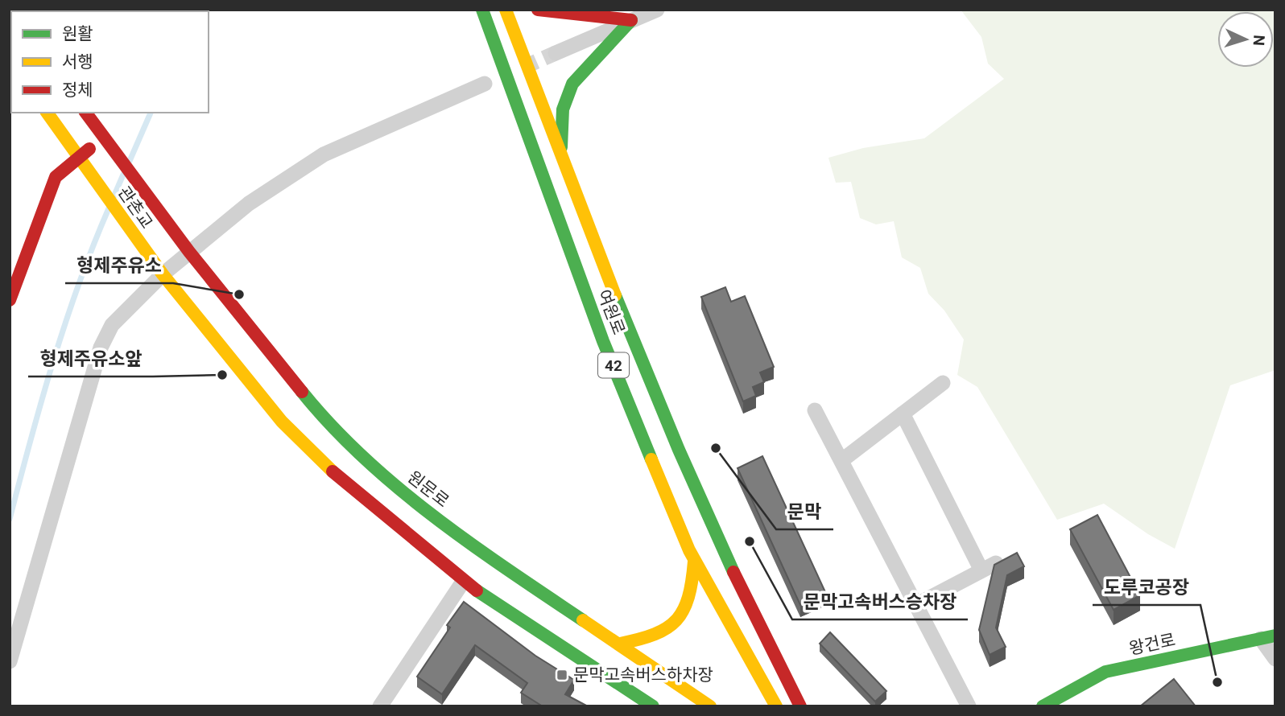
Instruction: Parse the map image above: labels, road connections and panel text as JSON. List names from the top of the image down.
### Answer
{
  "streets": {
    "main road": [
      "관촌교",
      "여원로",
      "42",
      "원문로",
      "왕건로"
    ]
  },
  "crossings": [
    ["관촌교", "원문로"]
  ],
  "places": {
    "other": [
      "형제주유소",
      "형제주유소앞",
      "문막",
      "문막고속버스승차장",
      "도루코공장"
    ],
    "transit": ["문막고속버스하차장"]
  },
  "legend": ["원활", "서행", "정체"],
  "north": "right"
}
